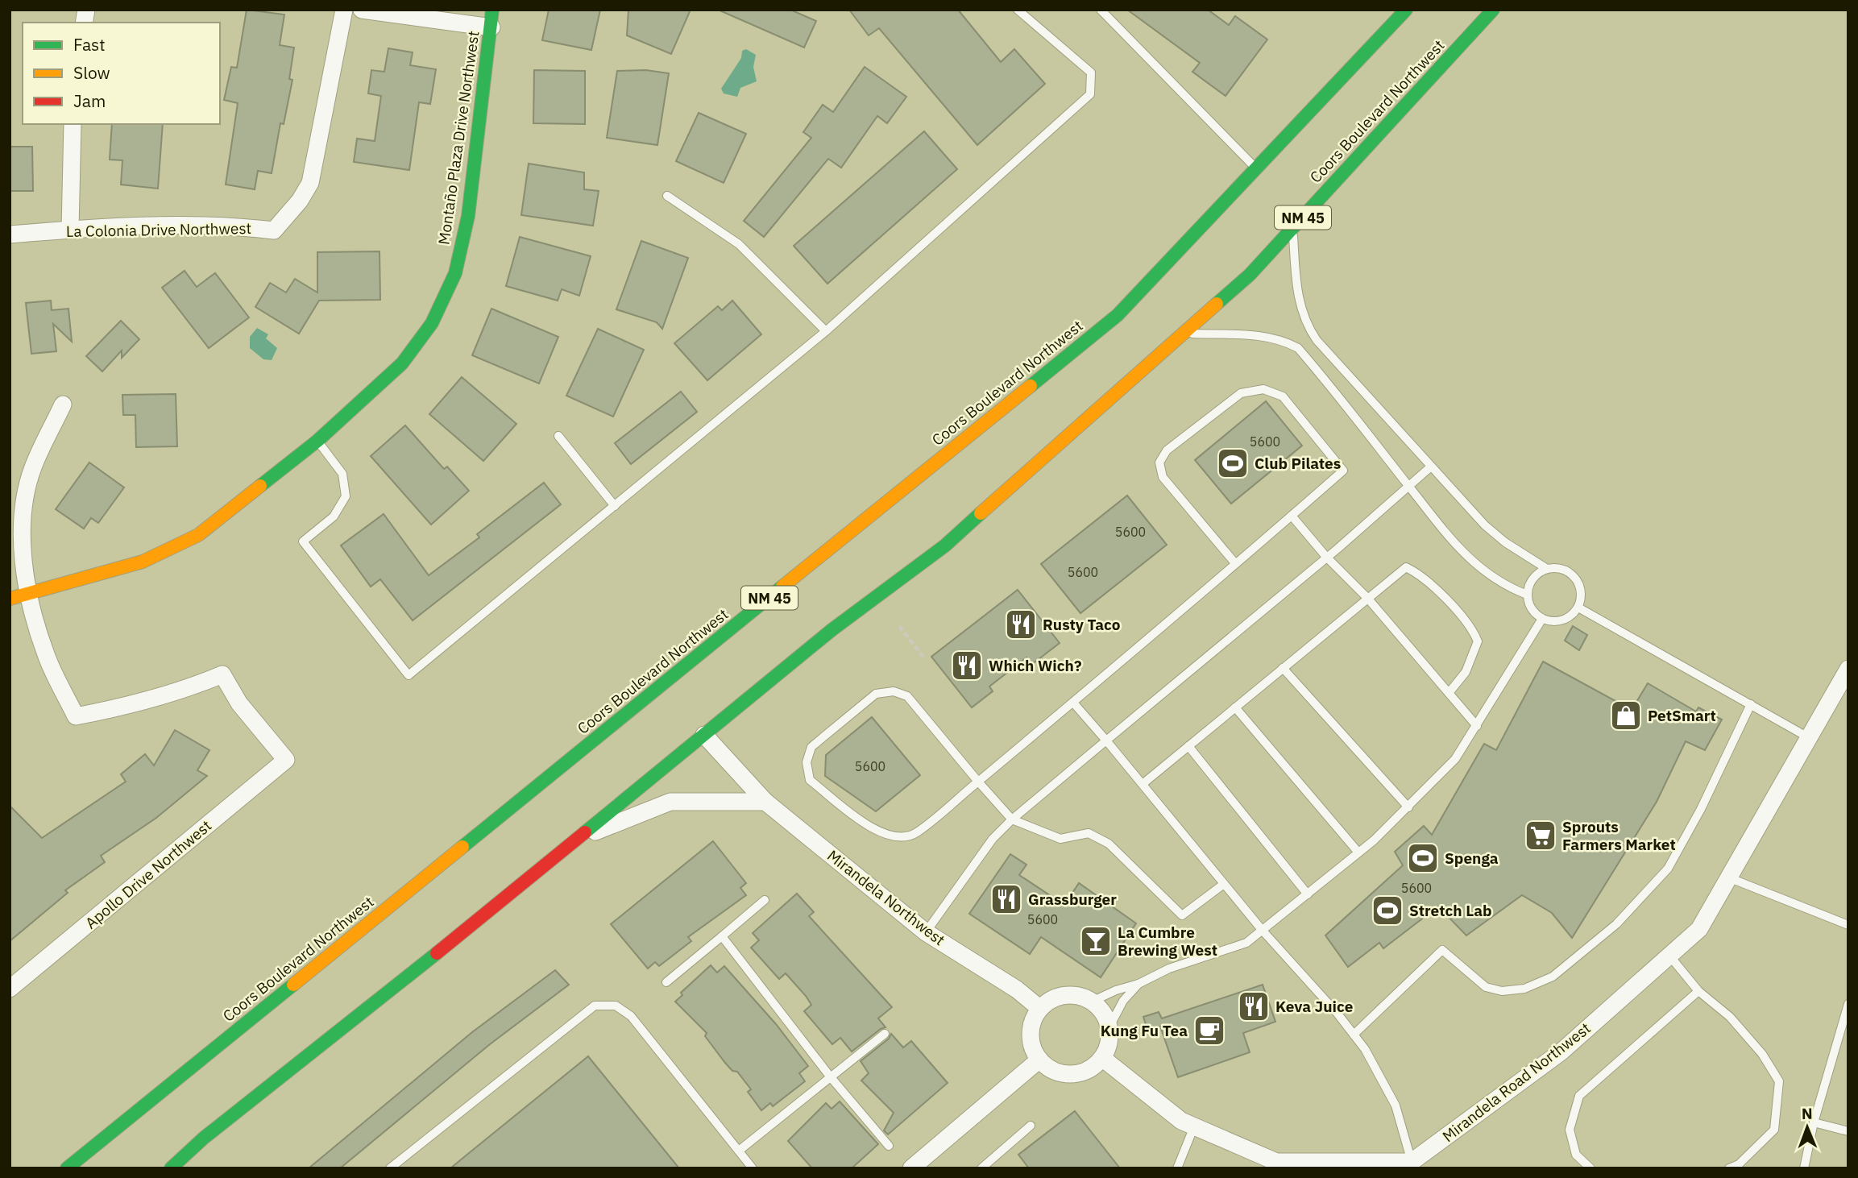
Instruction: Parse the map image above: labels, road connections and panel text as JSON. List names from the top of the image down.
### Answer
{
  "streets": {
    "main road": ["Coors Boulevard Northwest", "Montaño Plaza Drive Northwest", "NM 45"],
    "street": [
      "La Colonia Drive Northwest",
      "Apollo Drive Northwest",
      "Mirandela Northwest",
      "Mirandela Road Northwest"
    ]
  },
  "crossings": [
    ["Coors Boulevard Northwest", "Mirandela Northwest"],
    ["Montaño Plaza Drive Northwest", "Apollo Drive Northwest"]
  ],
  "places": {
    "sports": ["Club Pilates", "Spenga", "Stretch Lab"],
    "restaurant": [
      "Rusty Taco",
      "Which Wich?",
      "Grassburger",
      "Keva Juice"
    ],
    "shop": ["PetSmart"],
    "supermarket": ["Sprouts Farmers Market"],
    "bar": ["La Cumbre Brewing West"],
    "cafe": ["Kung Fu Tea"]
  },
  "house_numbers": [
    "5600",
    "5600",
    "5600",
    "5600",
    "5600",
    "5600"
  ],
  "legend": ["Fast", "Slow", "Jam"],
  "north": "top"
}
